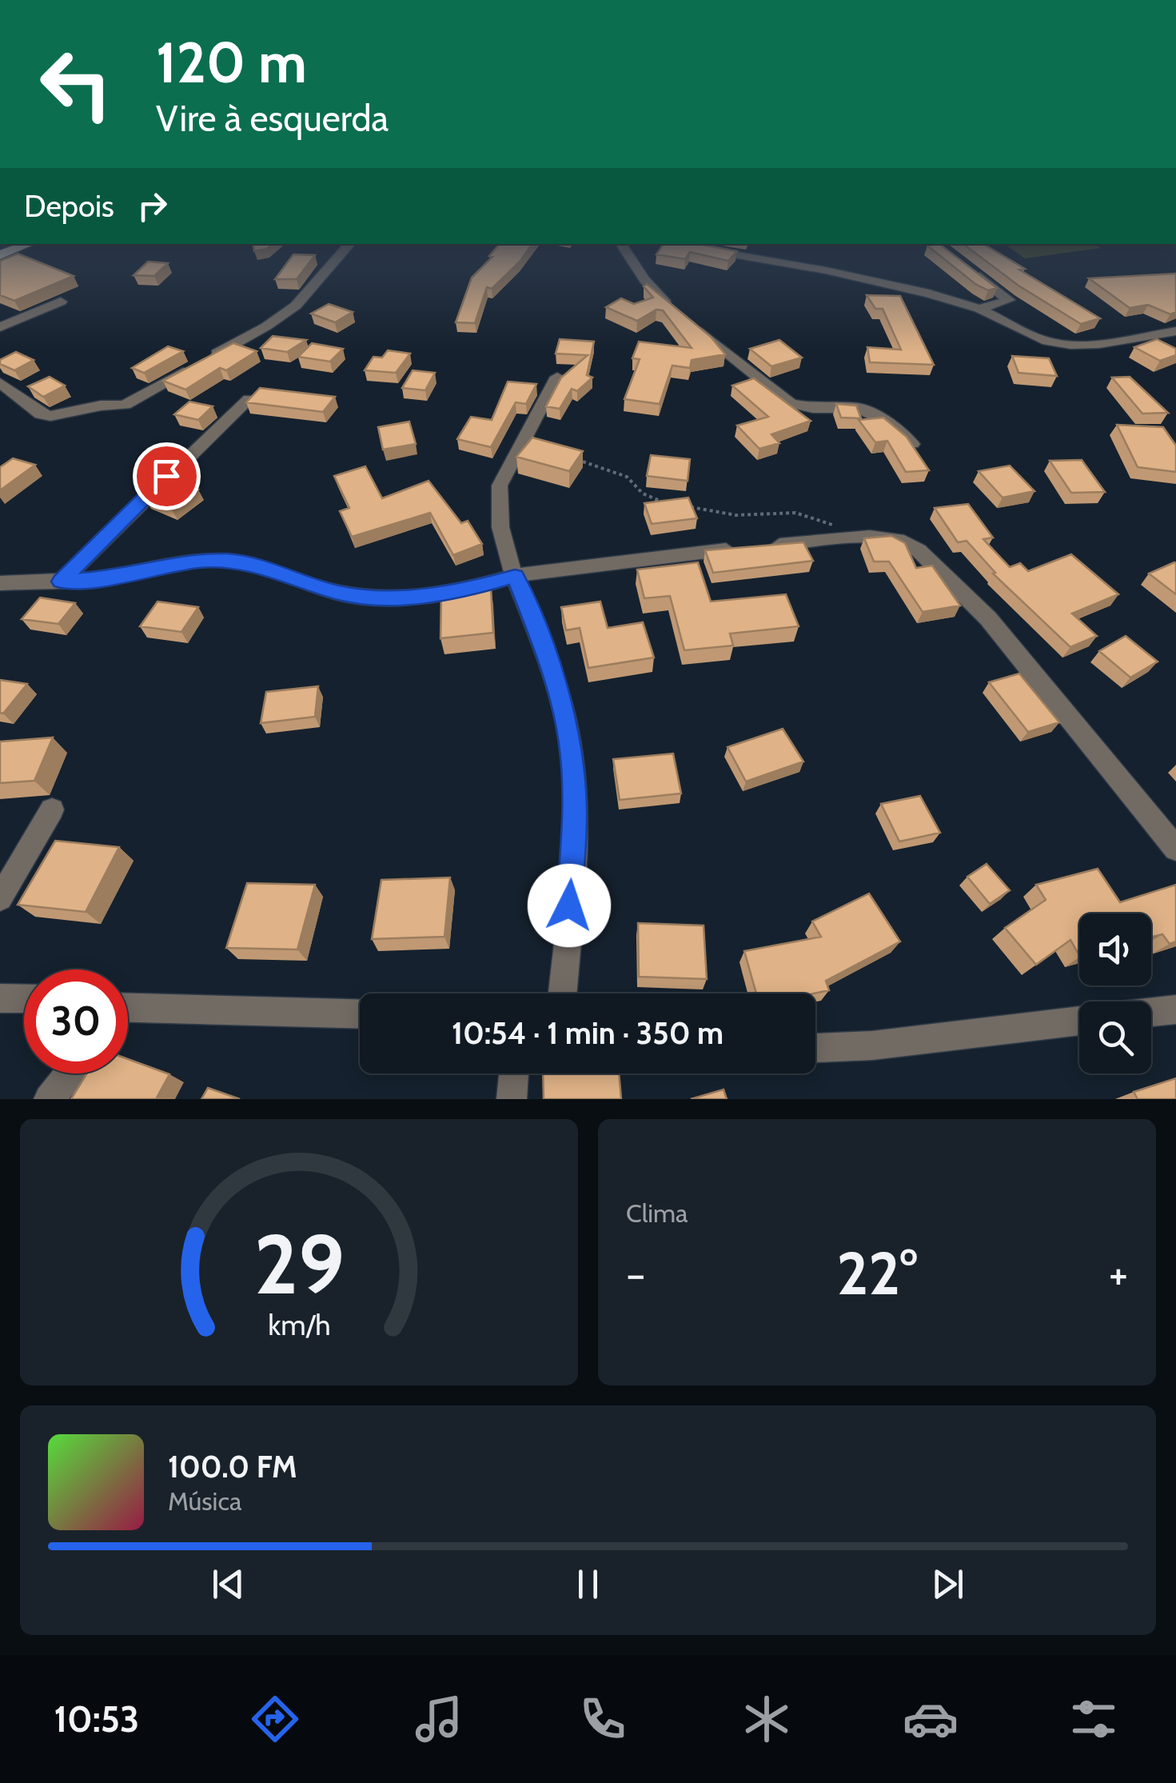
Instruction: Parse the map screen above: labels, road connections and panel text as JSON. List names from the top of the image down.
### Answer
{
  "page": {
    "turn": ["120 m", "Vire à esquerda"],
    "then": "Depois",
    "limit": "30",
    "trip": "10:54 · 1 min · 350 m",
    "tile": "Clima",
    "heat": ["−", "22°", "+"],
    "song": ["100.0 FM", "Música"],
    "tabs": "10:53",
    "gauge": ["29", "km/h"]
  }
}
